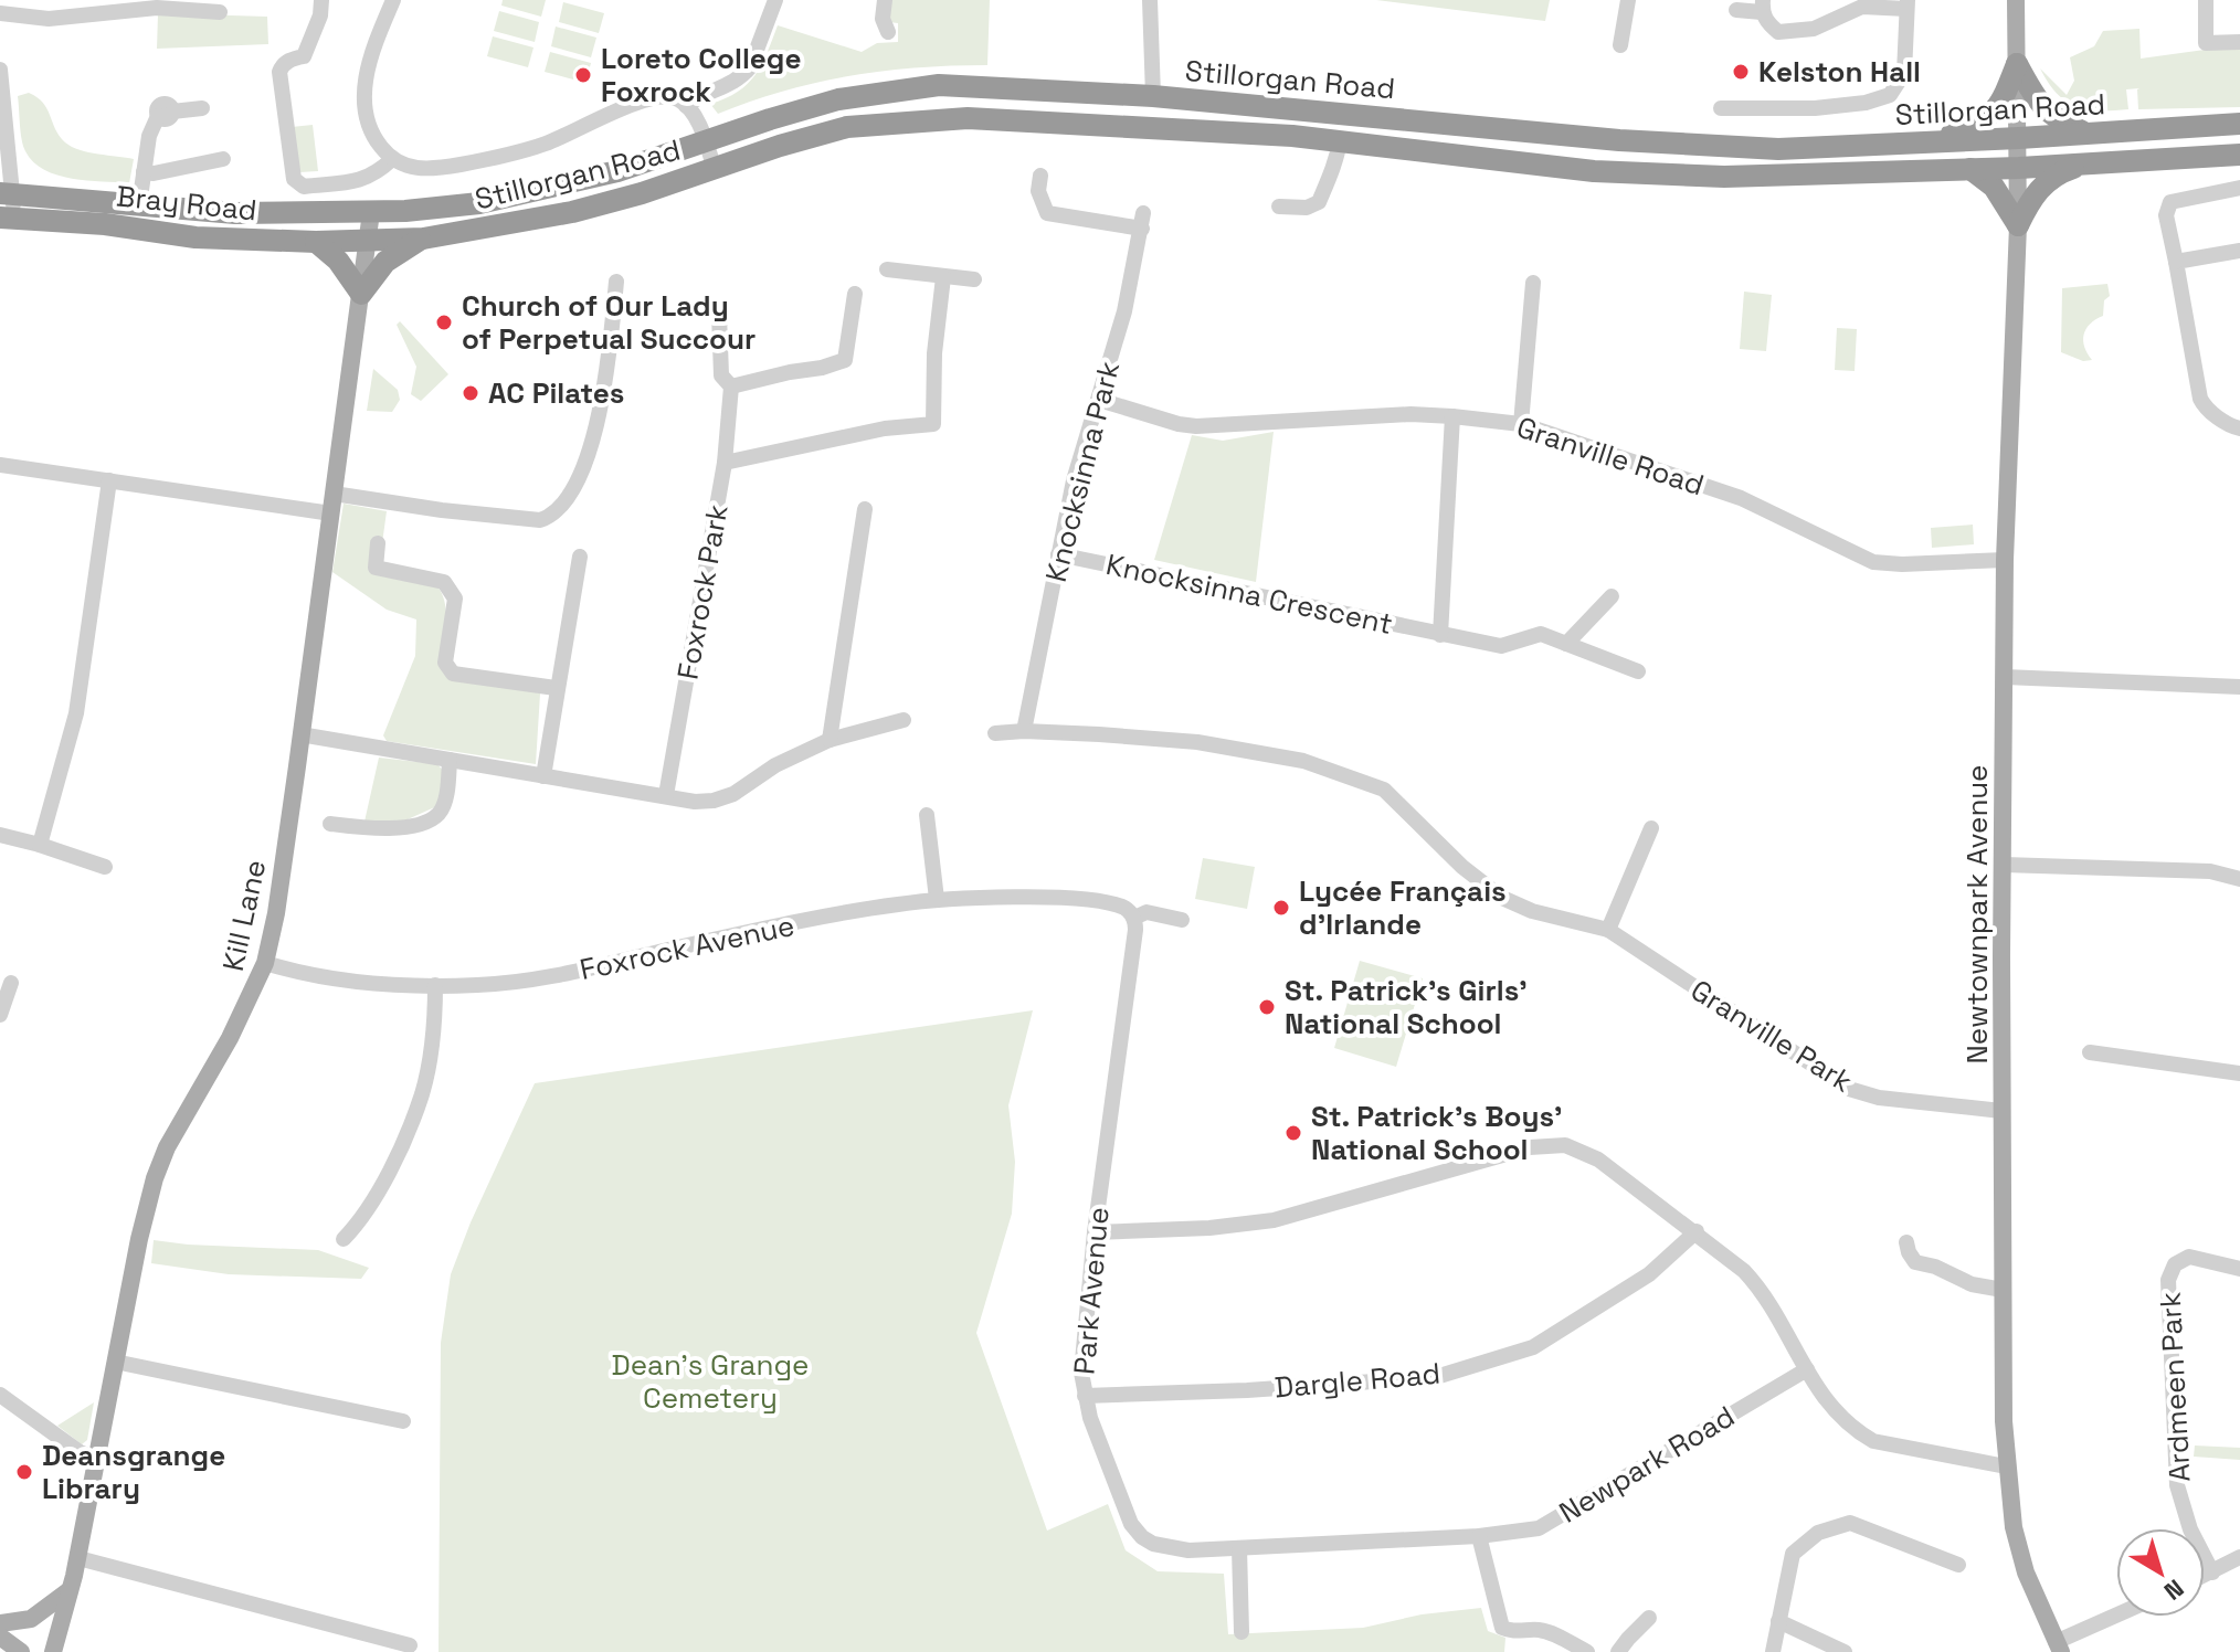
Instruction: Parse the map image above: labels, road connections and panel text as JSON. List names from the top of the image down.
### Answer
{
  "streets": {
    "highway": ["Stillorgan Road", "Bray Road"],
    "main road": ["Newtownpark Avenue", "Kill Lane"],
    "street": [
      "Granville Road",
      "Knocksinna Park",
      "Foxrock Park",
      "Knocksinna Crescent",
      "Foxrock Avenue",
      "Granville Park",
      "Park Avenue",
      "Dargle Road",
      "Ardmeen Park",
      "Newpark Road"
    ]
  },
  "crossings": [
    ["Stillorgan Road", "Bray Road"],
    ["Stillorgan Road", "Newtownpark Avenue"],
    ["Stillorgan Road", "Kill Lane"],
    ["Bray Road", "Kill Lane"],
    ["Granville Road", "Knocksinna Park"],
    ["Granville Road", "Newtownpark Avenue"],
    ["Knocksinna Park", "Knocksinna Crescent"],
    ["Knocksinna Park", "Granville Park"],
    ["Newtownpark Avenue", "Granville Park"],
    ["Kill Lane", "Foxrock Avenue"],
    ["Foxrock Avenue", "Park Avenue"],
    ["Park Avenue", "Dargle Road"],
    ["Park Avenue", "Newpark Road"]
  ],
  "parks": ["Dean's Grange Cemetery"],
  "places": [
    "Kelston Hall",
    "Loreto College Foxrock",
    "Church of Our Lady of Perpetual Succour",
    "AC Pilates",
    "Lycée Français d'Irlande",
    "St. Patrick's Girls' National School",
    "St. Patrick's Boys' National School",
    "Deansgrange Library"
  ],
  "north": "bottom right"
}
